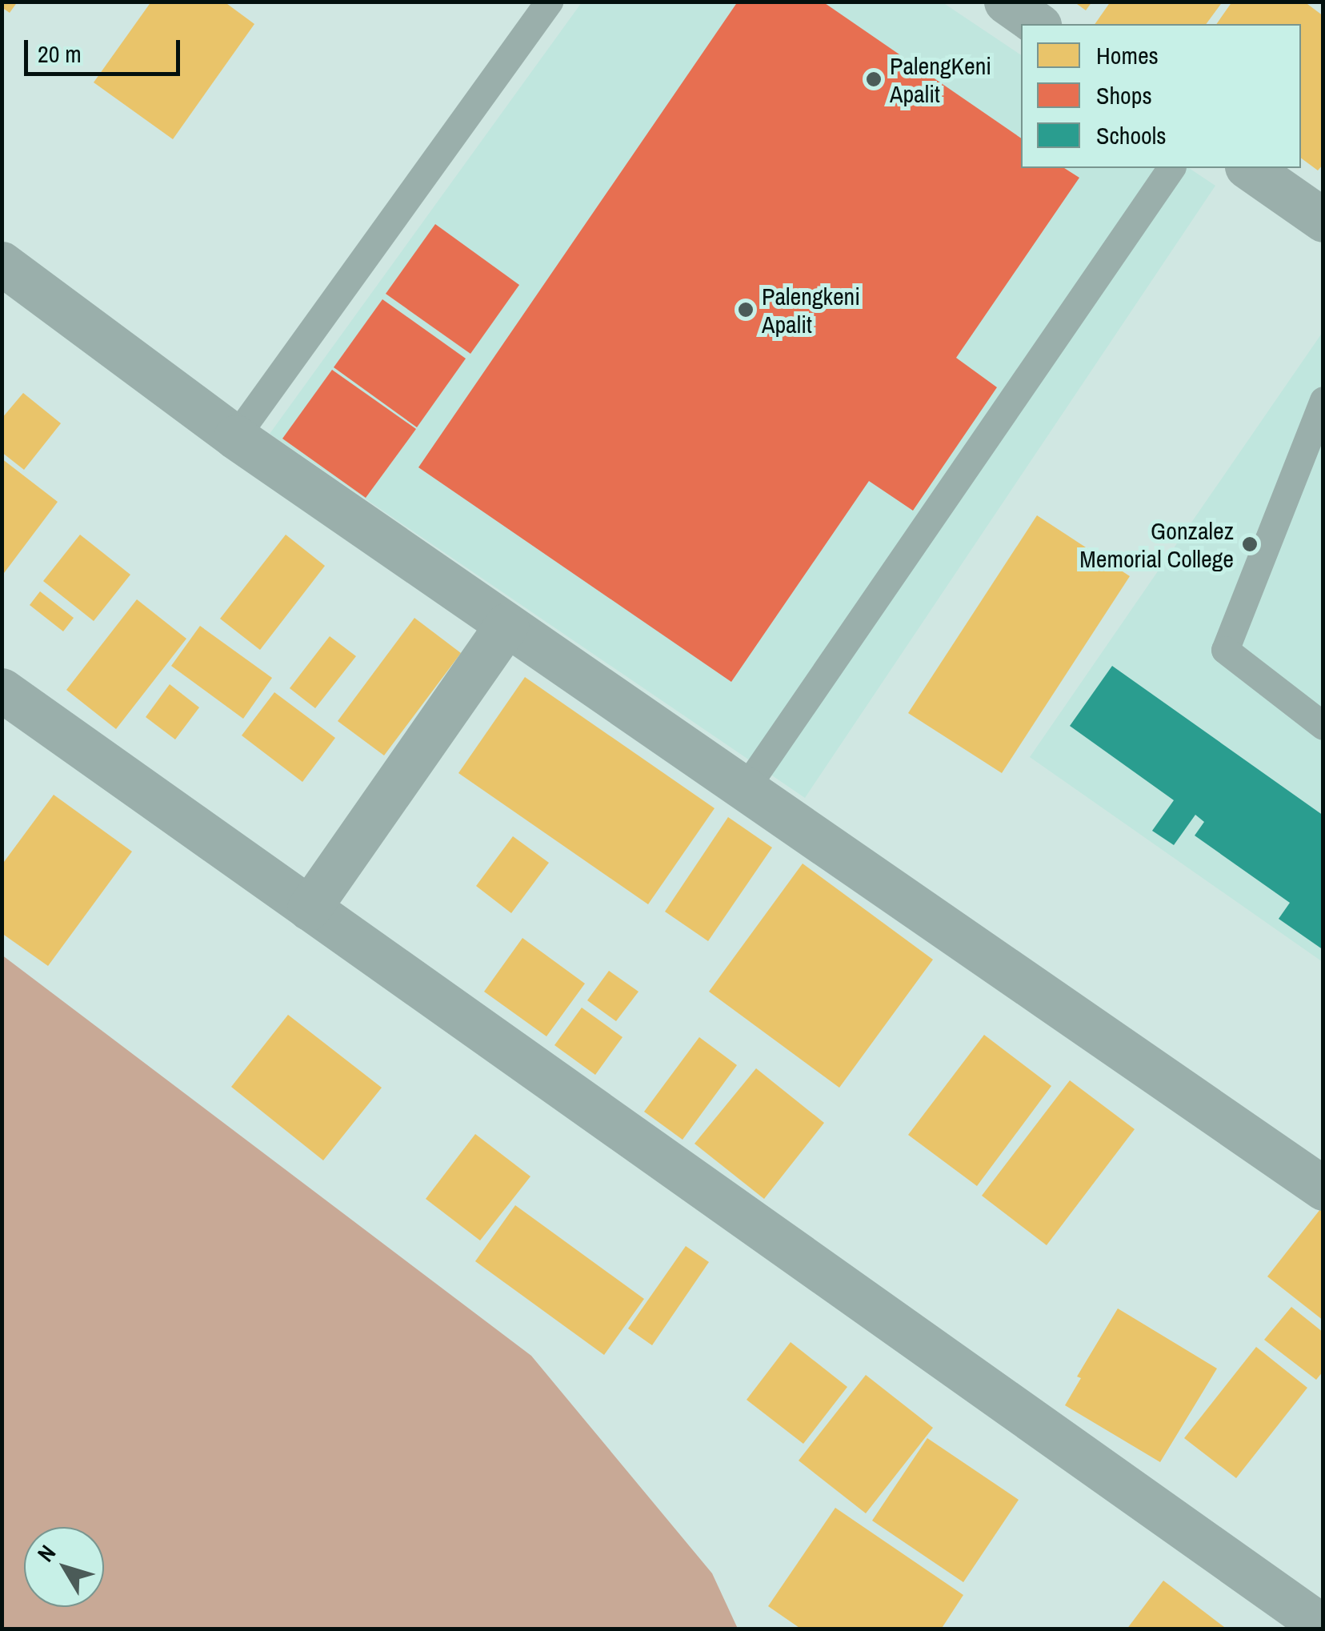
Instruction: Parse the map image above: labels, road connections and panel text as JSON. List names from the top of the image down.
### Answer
{
  "places": ["PalengKeni Apalit", "Palengkeni Apalit", "Gonzalez Memorial College"],
  "legend": ["Homes", "Shops", "Schools"],
  "scale_bar": "20 m",
  "north": "top left"
}
